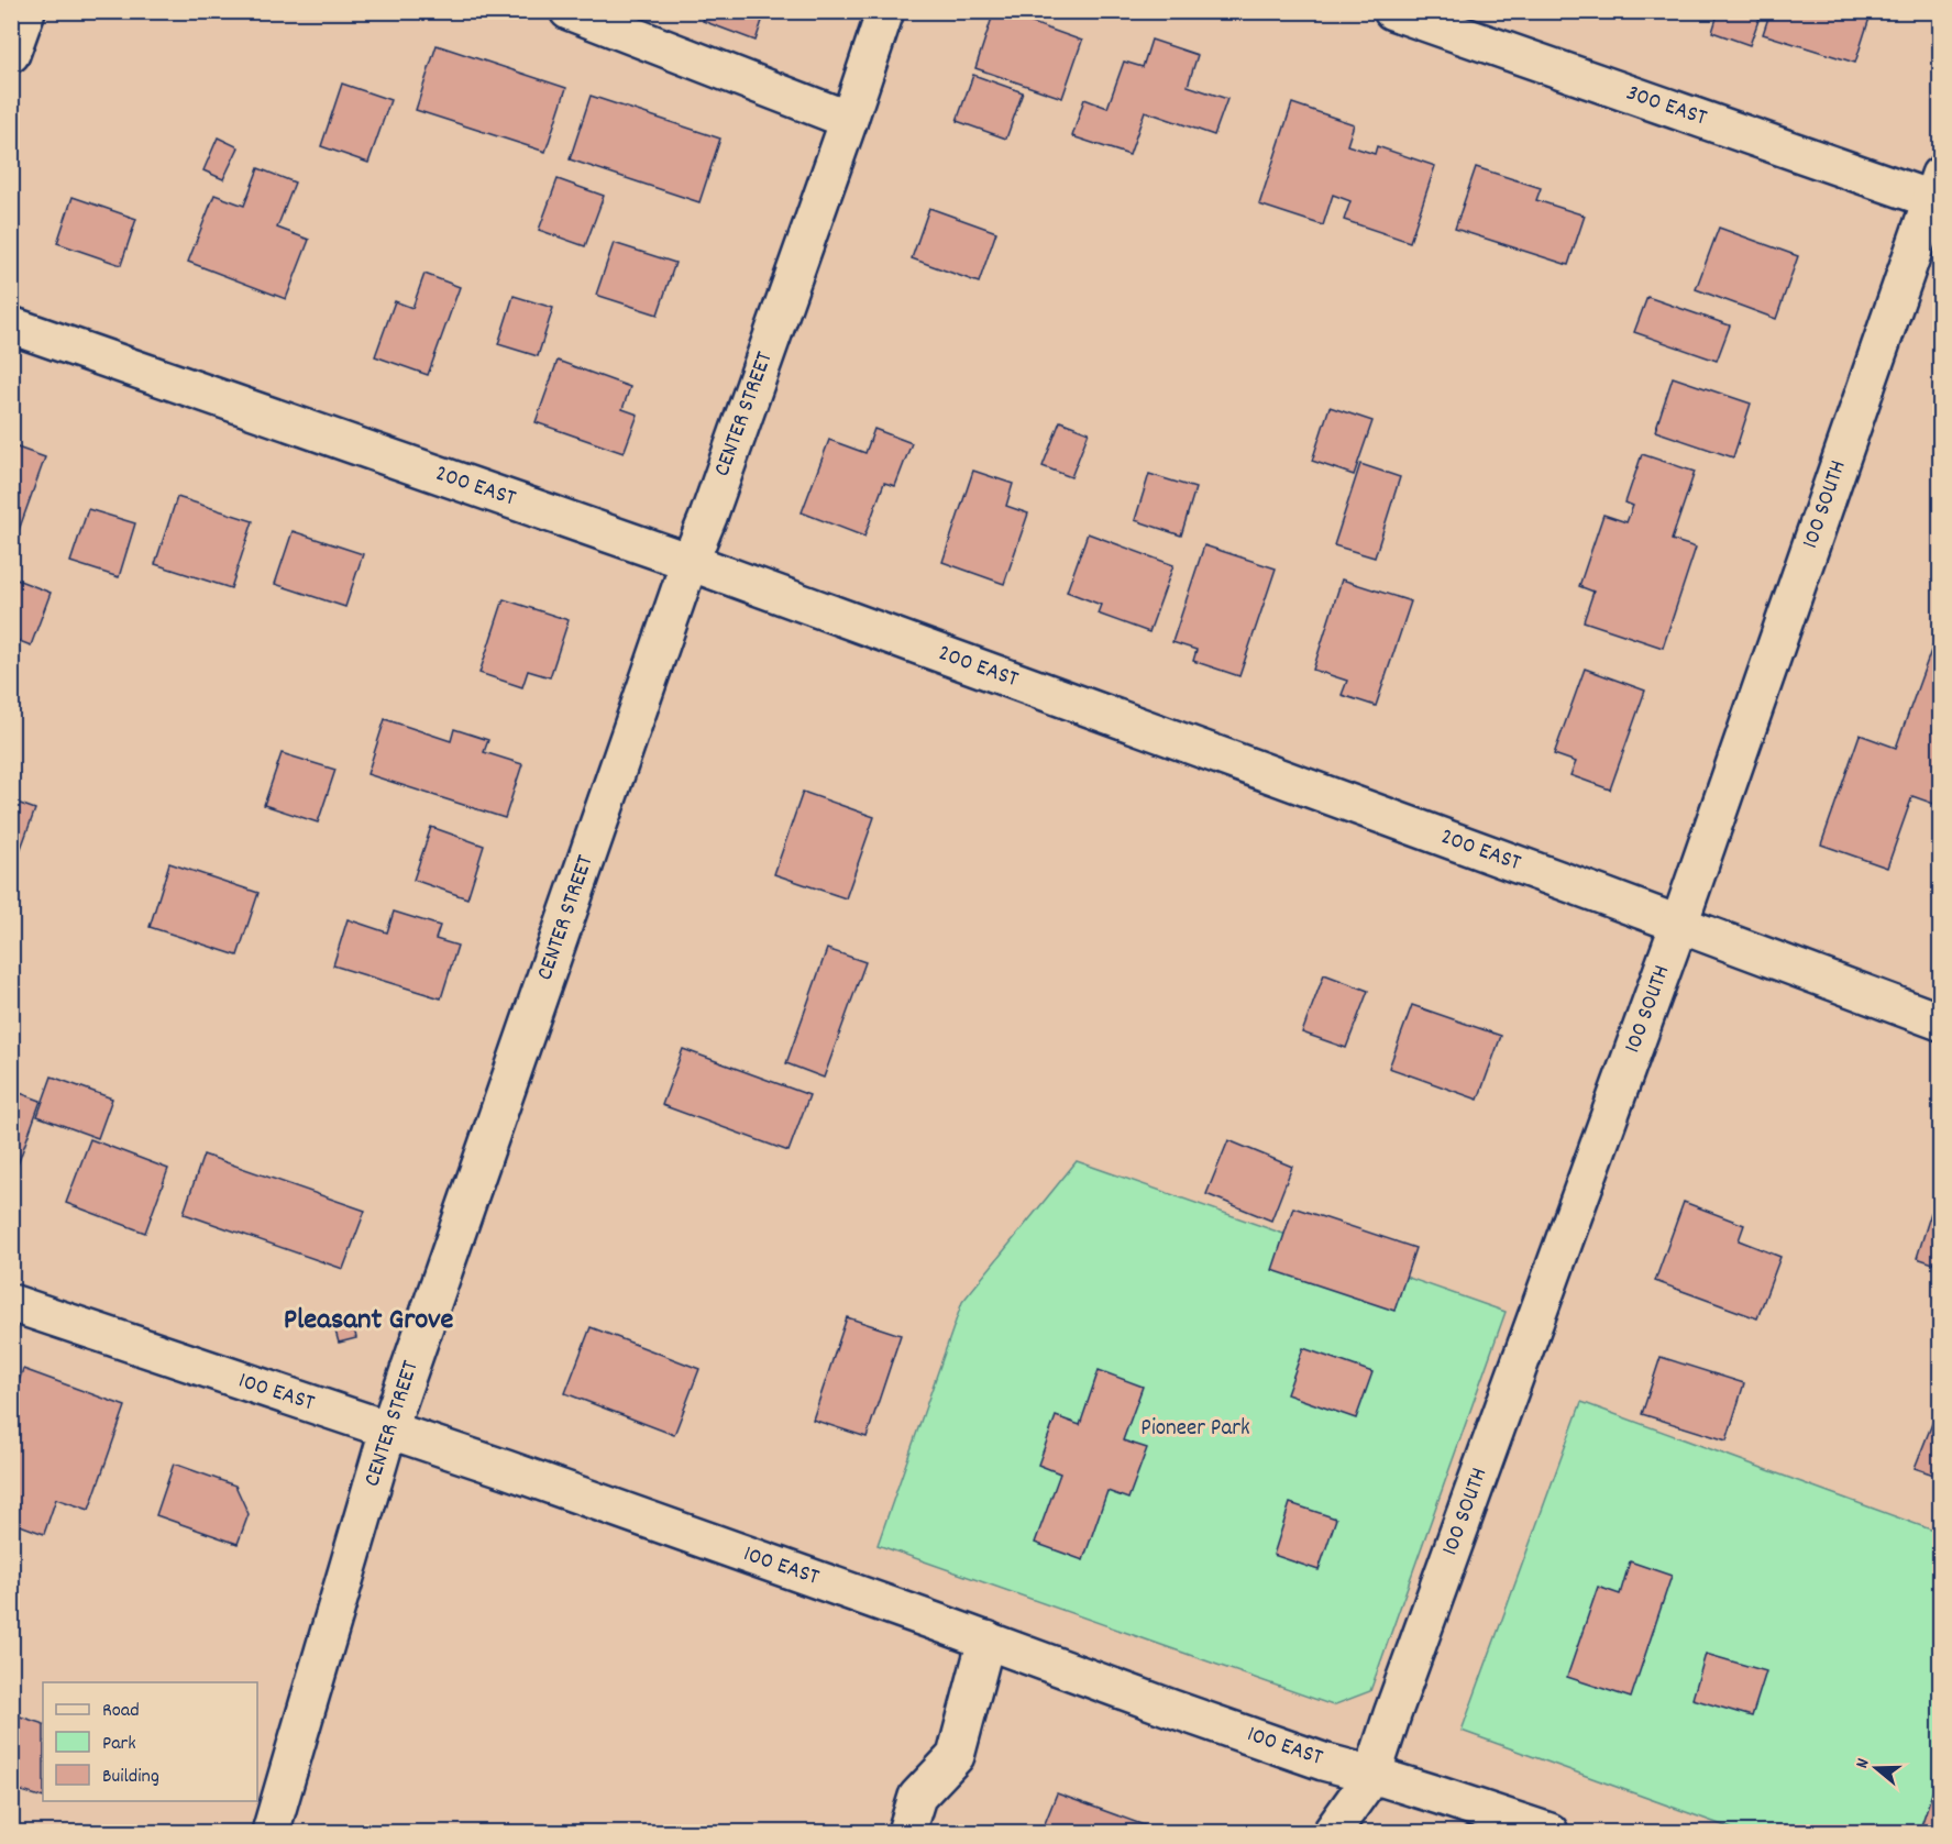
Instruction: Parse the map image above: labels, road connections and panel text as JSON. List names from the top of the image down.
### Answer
{
  "streets": {
    "street": [
      "300 EAST",
      "CENTER STREET",
      "200 EAST",
      "100 SOUTH",
      "100 EAST"
    ]
  },
  "crossings": [
    ["300 EAST", "100 SOUTH"],
    ["CENTER STREET", "200 EAST"],
    ["CENTER STREET", "100 EAST"],
    ["200 EAST", "100 SOUTH"],
    ["100 SOUTH", "100 EAST"]
  ],
  "districts": ["Pleasant Grove"],
  "parks": ["Pioneer Park"],
  "legend": ["Road", "Park", "Building"],
  "north": "left"
}
